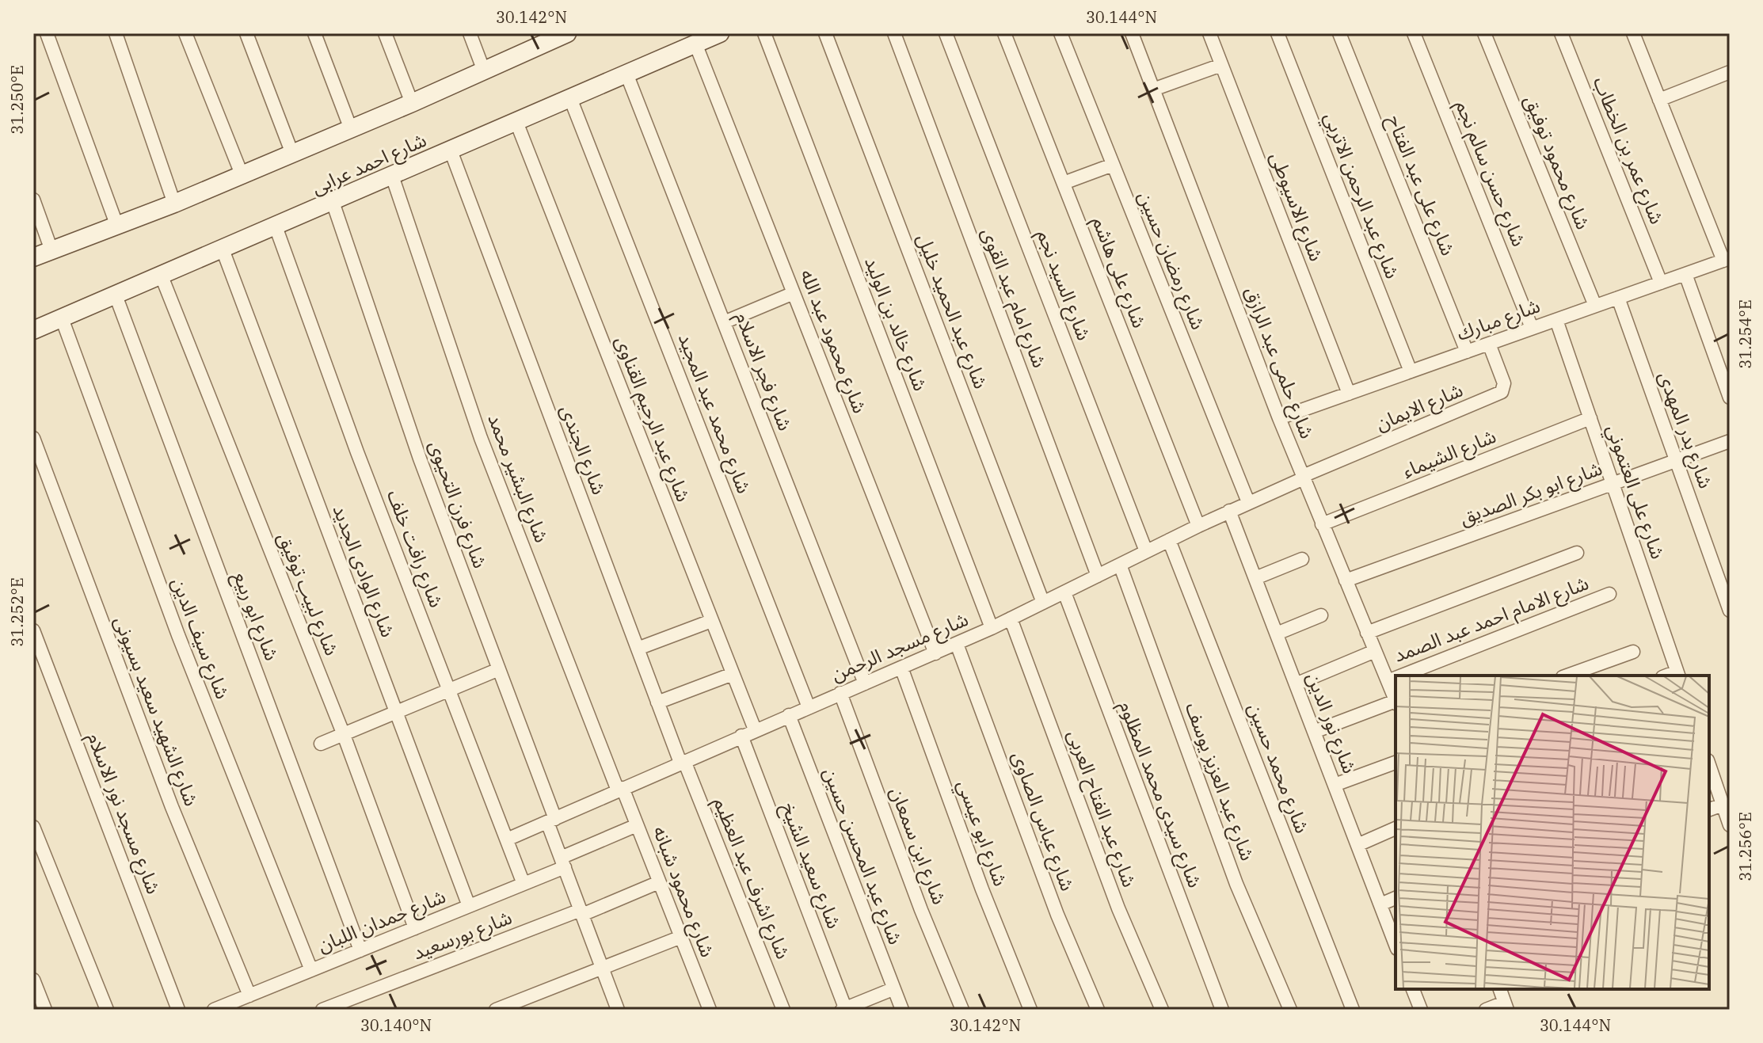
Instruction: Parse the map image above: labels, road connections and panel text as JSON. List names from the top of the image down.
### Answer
{
  "streets": {
    "street": [
      "شارع عمر بن الخطاب",
      "شارع محمود توفيق",
      "شارع احمد عرابى",
      "شارع حسن سالم نجم",
      "شارع على عبد الفتاح",
      "شارع عبد الرحمن الاتربي",
      "شارع الاسيوطى",
      "شارع رمضان حسين",
      "شارع على هاشم",
      "شارع السيد نجم",
      "شارع امام عبد القوى",
      "شارع عبد الحميد خليل",
      "شارع مبارك",
      "شارع خالد بن الوليد",
      "شارع محمود عبد الله",
      "شارع حلمى عبد الرازق",
      "شارع فجر الاسلام",
      "شارع الايمان",
      "شارع محمد عبد المجيد",
      "شارع عبد الرحيم القناوى",
      "شارع بدر المهدى",
      "شارع الجندى",
      "شارع الشيماء",
      "شارع البشير محمد",
      "شارع على العتموني",
      "شارع ابو بكر الصديق",
      "شارع فرن التحيوى",
      "شارع رافت خلف",
      "شارع الوادى الجديد",
      "شارع لبيب توفيق",
      "شارع ابو ربيع",
      "شارع الامام احمد عبد الصمد",
      "شارع سيف الدين",
      "شارع مسجد الرحمن",
      "شارع الشهيد سعيد بسيونى",
      "شارع نور الدين",
      "شارع محمد حسين",
      "شارع عبد العزيز يوسف",
      "شارع سيدى محمد المظلوم",
      "شارع عبد الفتاح العربى",
      "شارع مسجد نور الاسلام",
      "شارع عباس الصاوى",
      "شارع ابو عيسي",
      "شارع ابن سمعان",
      "شارع عبد المحسن حسين",
      "شارع سعيد الشيخ",
      "شارع اشرف عبد العظيم",
      "شارع محمود شبانه",
      "شارع حمدان اللبان",
      "شارع بورسعيد"
    ]
  },
  "crossings": [
    ["شارع عمر بن الخطاب", "شارع مبارك"],
    ["شارع محمود توفيق", "شارع مبارك"],
    ["شارع احمد عرابى", "شارع محمود عبد الله"],
    ["شارع احمد عرابى", "شارع فجر الاسلام"],
    ["شارع احمد عرابى", "شارع محمد عبد المجيد"],
    ["شارع احمد عرابى", "شارع عبد الرحيم القناوى"],
    ["شارع احمد عرابى", "شارع الجندى"],
    ["شارع احمد عرابى", "شارع البشير محمد"],
    ["شارع احمد عرابى", "شارع فرن التحيوى"],
    ["شارع احمد عرابى", "شارع رافت خلف"],
    ["شارع احمد عرابى", "شارع الوادى الجديد"],
    ["شارع احمد عرابى", "شارع لبيب توفيق"],
    ["شارع احمد عرابى", "شارع ابو ربيع"],
    ["شارع احمد عرابى", "شارع سيف الدين"],
    ["شارع حسن سالم نجم", "شارع مبارك"],
    ["شارع على عبد الفتاح", "شارع مبارك"],
    ["شارع عبد الرحمن الاتربي", "شارع مبارك"],
    ["شارع الاسيوطى", "شارع مبارك"],
    ["شارع رمضان حسين", "شارع مسجد الرحمن"],
    ["شارع على هاشم", "شارع مسجد الرحمن"],
    ["شارع السيد نجم", "شارع مسجد الرحمن"],
    ["شارع امام عبد القوى", "شارع مسجد الرحمن"],
    ["شارع عبد الحميد خليل", "شارع مسجد الرحمن"],
    ["شارع مبارك", "شارع حلمى عبد الرازق"],
    ["شارع مبارك", "شارع الايمان"],
    ["شارع مبارك", "شارع بدر المهدى"],
    ["شارع مبارك", "شارع على العتموني"],
    ["شارع خالد بن الوليد", "شارع مسجد الرحمن"],
    ["شارع محمود عبد الله", "شارع مسجد الرحمن"],
    ["شارع حلمى عبد الرازق", "شارع الايمان"],
    ["شارع حلمى عبد الرازق", "شارع الشيماء"],
    ["شارع حلمى عبد الرازق", "شارع ابو بكر الصديق"],
    ["شارع حلمى عبد الرازق", "شارع الامام احمد عبد الصمد"],
    ["شارع حلمى عبد الرازق", "شارع مسجد الرحمن"],
    ["شارع فجر الاسلام", "شارع مسجد الرحمن"],
    ["شارع الايمان", "شارع مسجد الرحمن"],
    ["شارع محمد عبد المجيد", "شارع مسجد الرحمن"],
    ["شارع عبد الرحيم القناوى", "شارع مسجد الرحمن"],
    ["شارع بدر المهدى", "شارع ابو بكر الصديق"],
    ["شارع الجندى", "شارع مسجد الرحمن"],
    ["شارع الجندى", "شارع اشرف عبد العظيم"],
    ["شارع الشيماء", "شارع على العتموني"],
    ["شارع البشير محمد", "شارع مسجد الرحمن"],
    ["شارع البشير محمد", "شارع محمود شبانه"],
    ["شارع على العتموني", "شارع ابو بكر الصديق"],
    ["شارع فرن التحيوى", "شارع مسجد الرحمن"],
    ["شارع فرن التحيوى", "شارع حمدان اللبان"],
    ["شارع فرن التحيوى", "شارع بورسعيد"],
    ["شارع رافت خلف", "شارع مسجد الرحمن"],
    ["شارع رافت خلف", "شارع حمدان اللبان"],
    ["شارع الوادى الجديد", "شارع حمدان اللبان"],
    ["شارع لبيب توفيق", "شارع حمدان اللبان"],
    ["شارع ابو ربيع", "شارع حمدان اللبان"],
    ["شارع سيف الدين", "شارع حمدان اللبان"],
    ["شارع مسجد الرحمن", "شارع نور الدين"],
    ["شارع مسجد الرحمن", "شارع محمد حسين"],
    ["شارع مسجد الرحمن", "شارع عبد العزيز يوسف"],
    ["شارع مسجد الرحمن", "شارع سيدى محمد المظلوم"],
    ["شارع مسجد الرحمن", "شارع عبد الفتاح العربى"],
    ["شارع مسجد الرحمن", "شارع عباس الصاوى"],
    ["شارع مسجد الرحمن", "شارع ابو عيسي"],
    ["شارع مسجد الرحمن", "شارع ابن سمعان"],
    ["شارع مسجد الرحمن", "شارع عبد المحسن حسين"],
    ["شارع مسجد الرحمن", "شارع سعيد الشيخ"],
    ["شارع مسجد الرحمن", "شارع اشرف عبد العظيم"],
    ["شارع مسجد الرحمن", "شارع محمود شبانه"],
    ["شارع الشهيد سعيد بسيونى", "شارع حمدان اللبان"],
    ["شارع محمود شبانه", "شارع حمدان اللبان"],
    ["شارع محمود شبانه", "شارع بورسعيد"]
  ],
  "coordinates": [
    "30.142°N",
    "30.144°N",
    "31.250°E",
    "31.254°E",
    "31.252°E",
    "31.256°E",
    "30.140°N"
  ]
}
